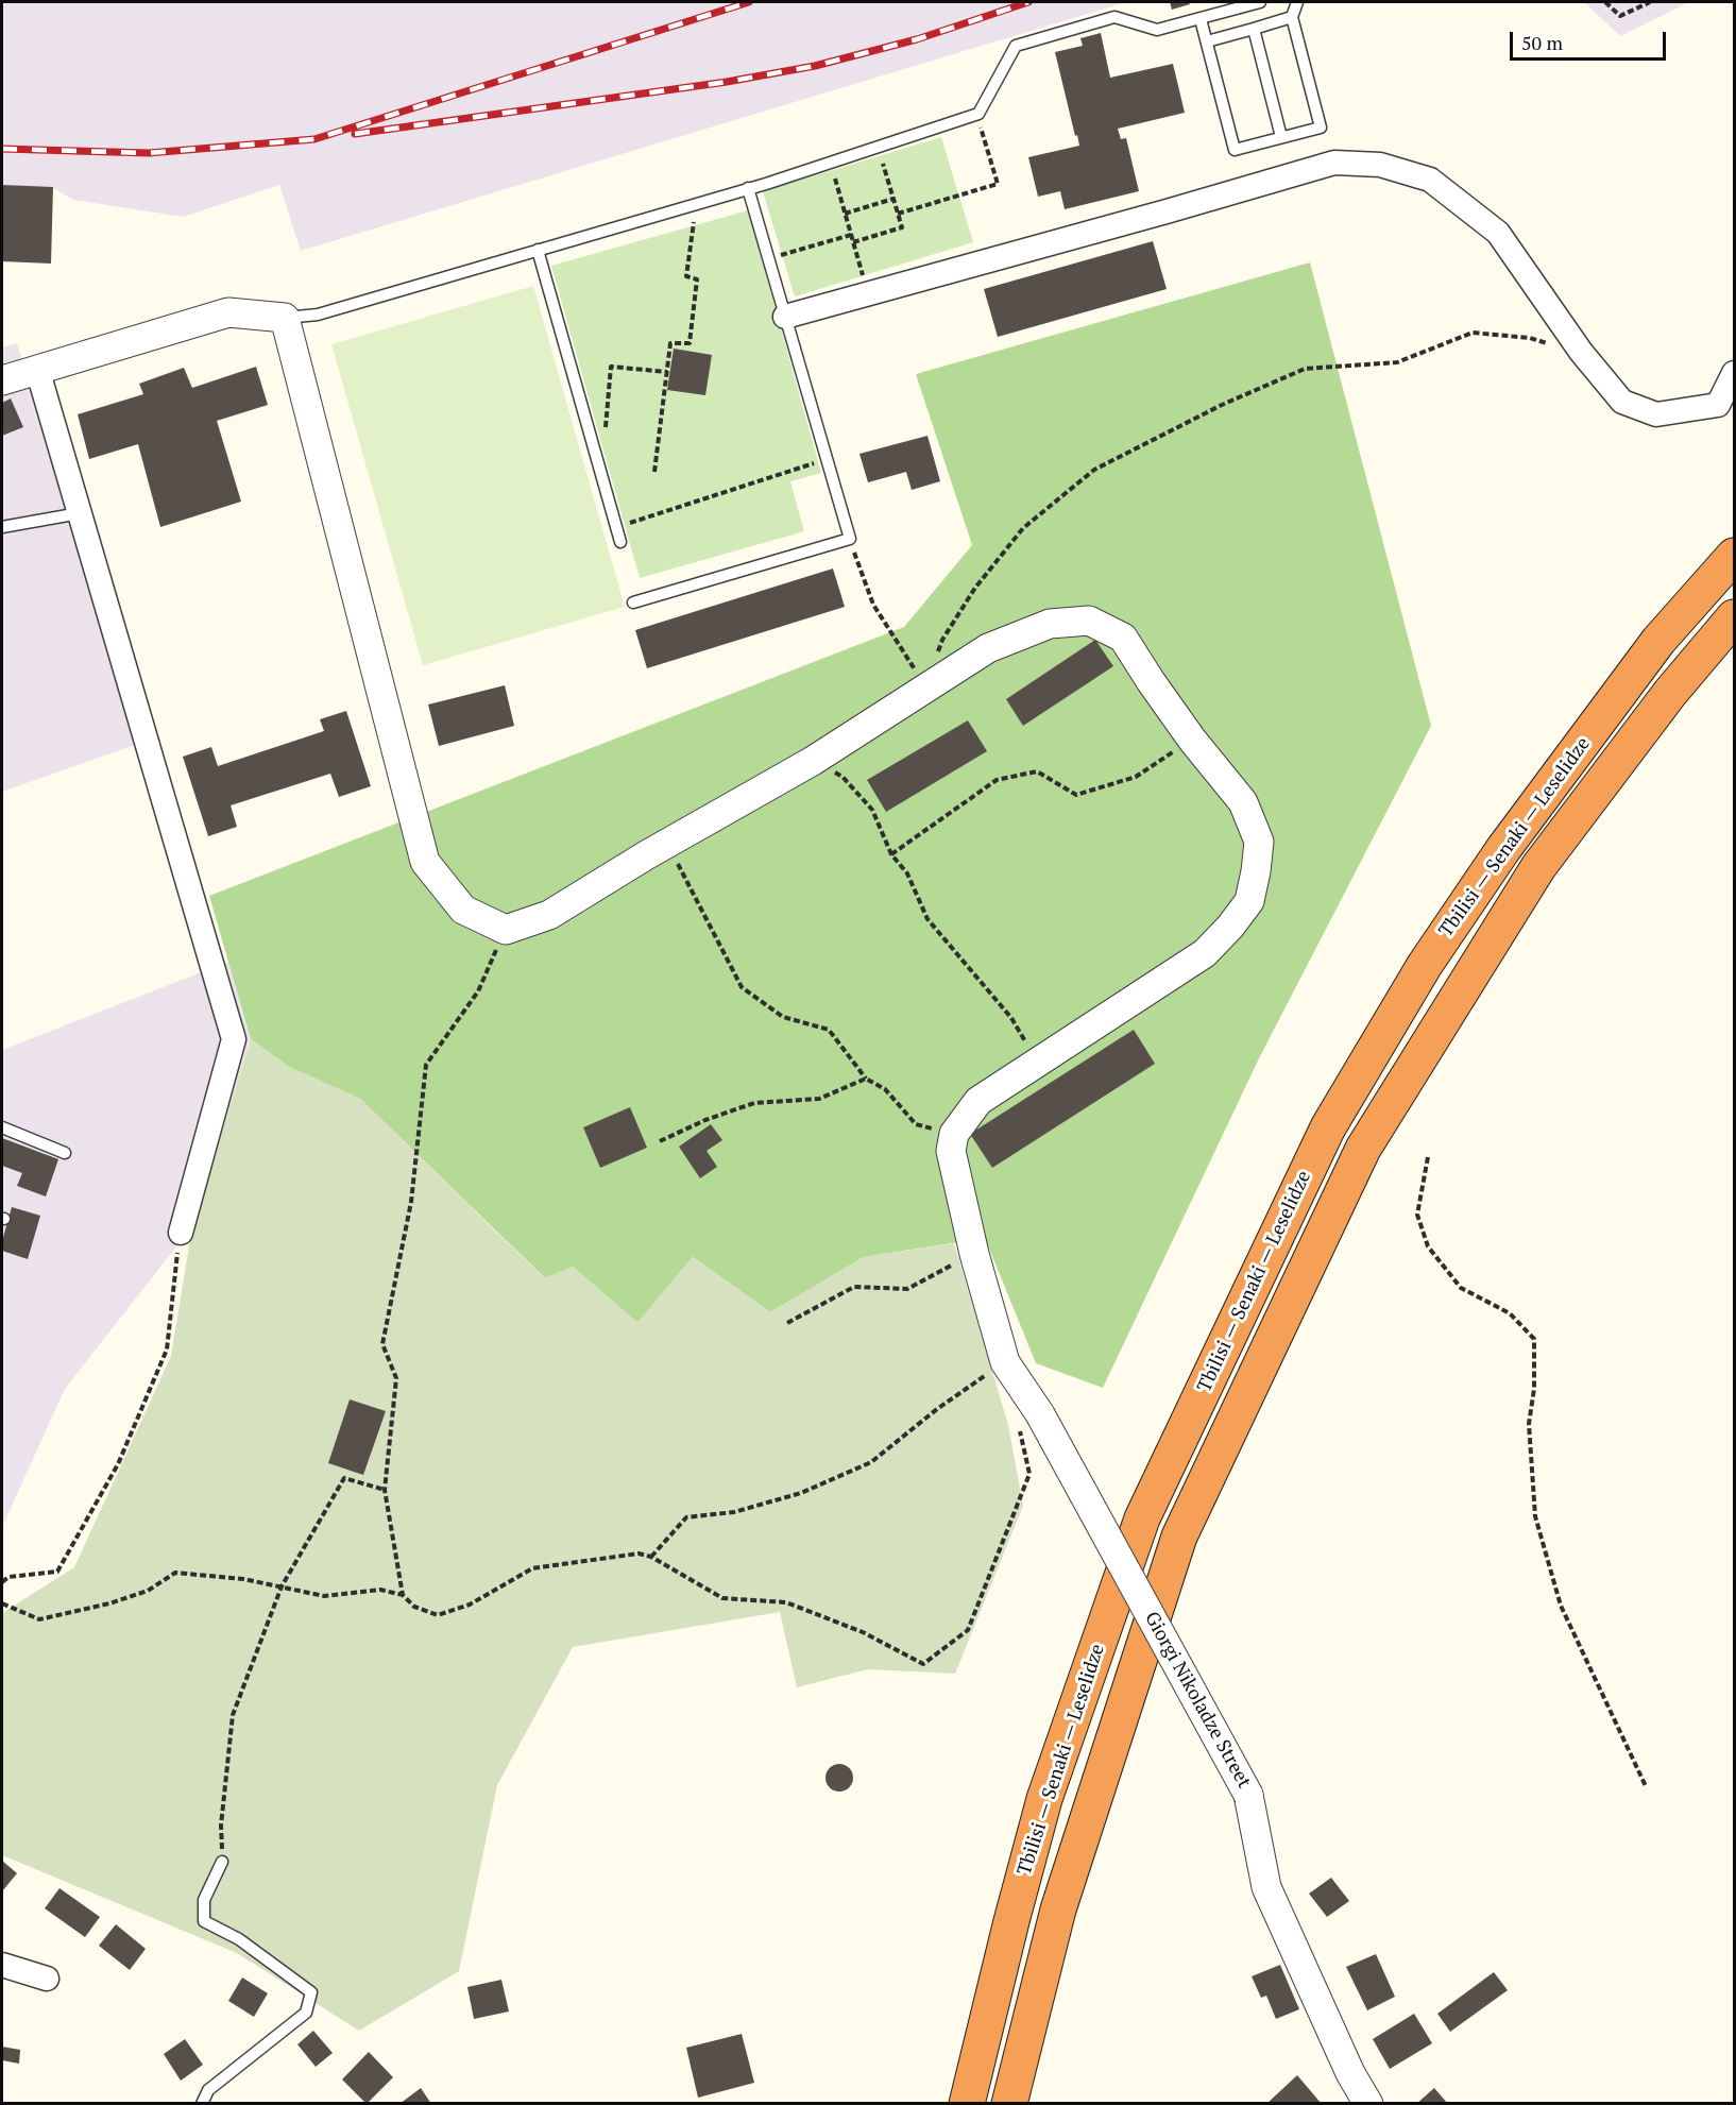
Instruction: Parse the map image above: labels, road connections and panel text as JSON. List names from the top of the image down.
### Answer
{
  "streets": {
    "highway": ["Tbilisi — Senaki — Leselidze"],
    "street": ["Giorgi Nikoladze Street"]
  },
  "scale_bar": "50 m"
}
